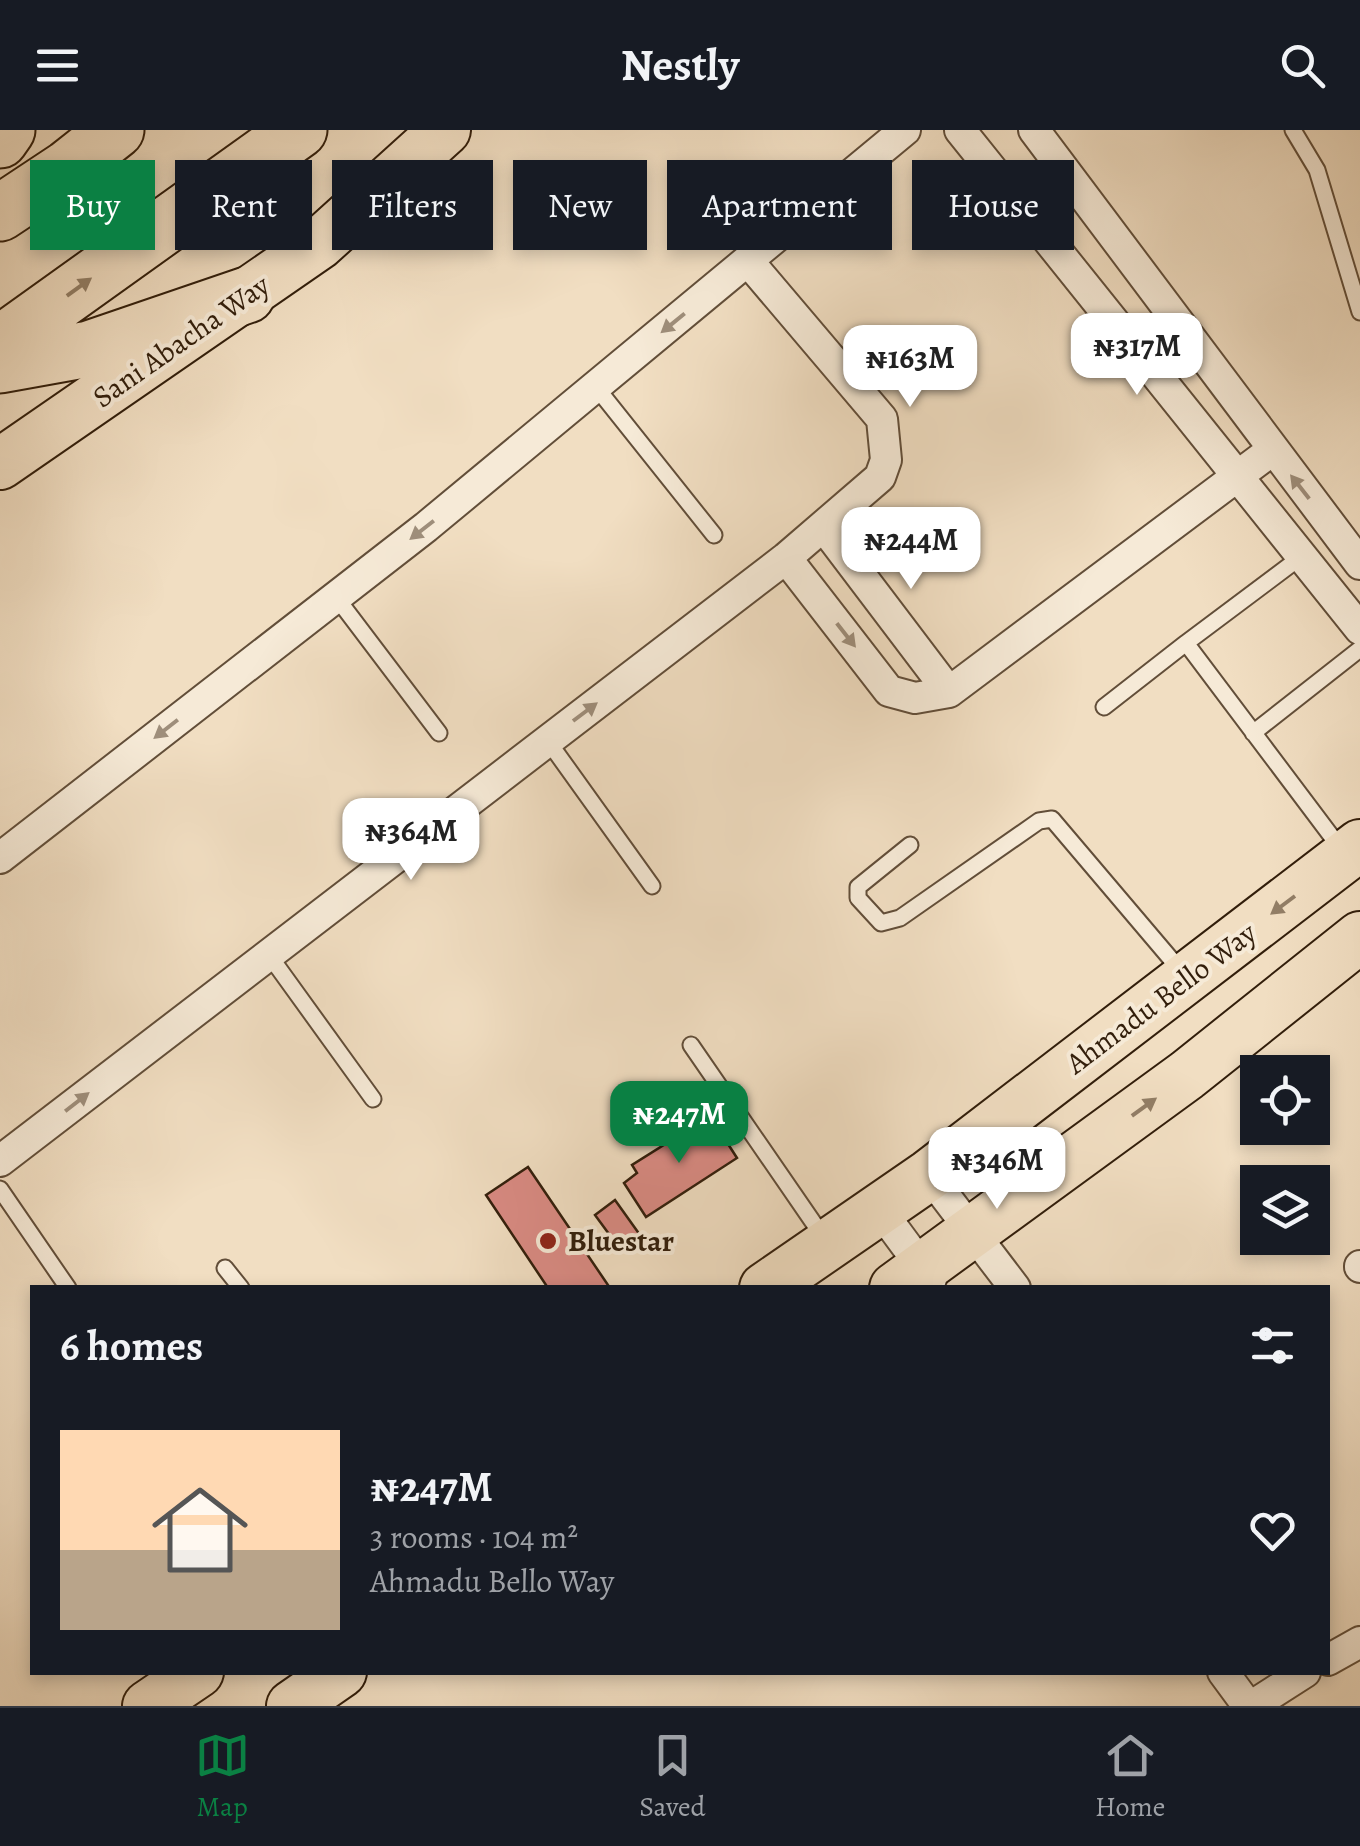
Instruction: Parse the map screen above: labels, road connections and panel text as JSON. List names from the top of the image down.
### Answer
{
  "streets": {
    "main road": ["Sani Abacha Way", "Ahmadu Bello Way"]
  },
  "places": ["Bluestar"],
  "page": {
    "header": "Nestly",
    "chip": [
      "Buy",
      "Rent",
      "Filters",
      "New",
      "Apartment",
      "House"
    ],
    "price": [
      "₦317M",
      "₦163M",
      "₦244M",
      "₦364M",
      "₦247M",
      "₦346M"
    ],
    "heading": "6 homes",
    "list": [
      {
        "name": "₦247M",
        "note": "3 rooms · 104 m² · Ahmadu Bello Way"
      }
    ],
    "tabs": ["Map", "Saved", "Home"]
  }
}
